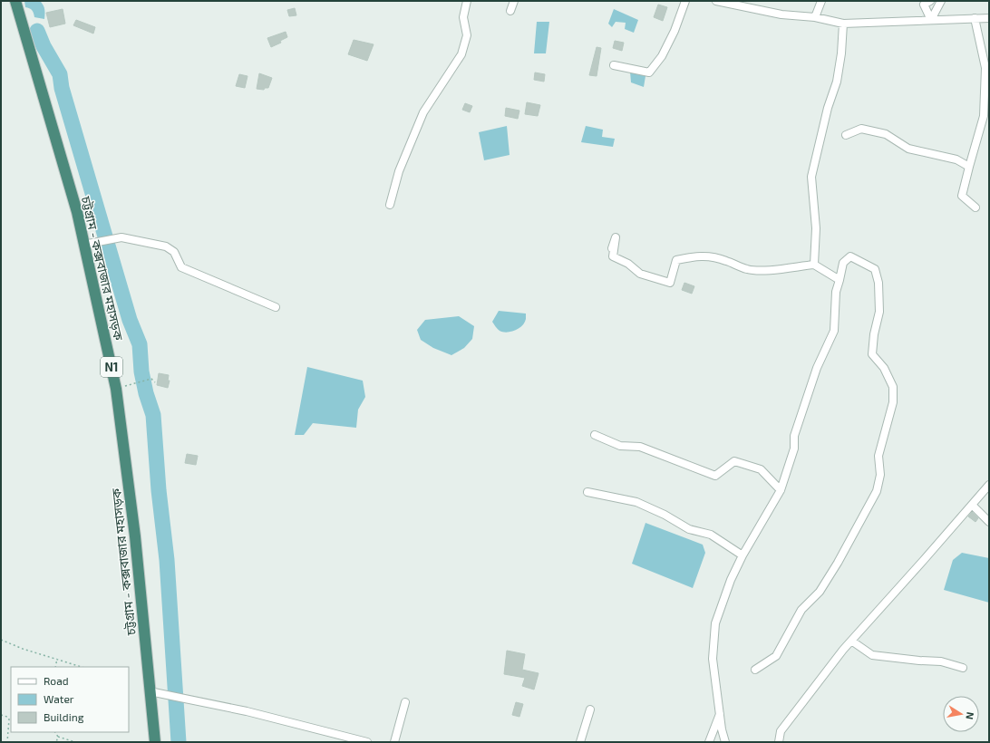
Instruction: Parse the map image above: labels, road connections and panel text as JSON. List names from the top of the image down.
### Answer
{
  "streets": {
    "highway": ["চট্টগ্রাম - কক্সবাজার মহাসড়ক", "N1"]
  },
  "legend": ["Road", "Water", "Building"],
  "north": "right"
}
